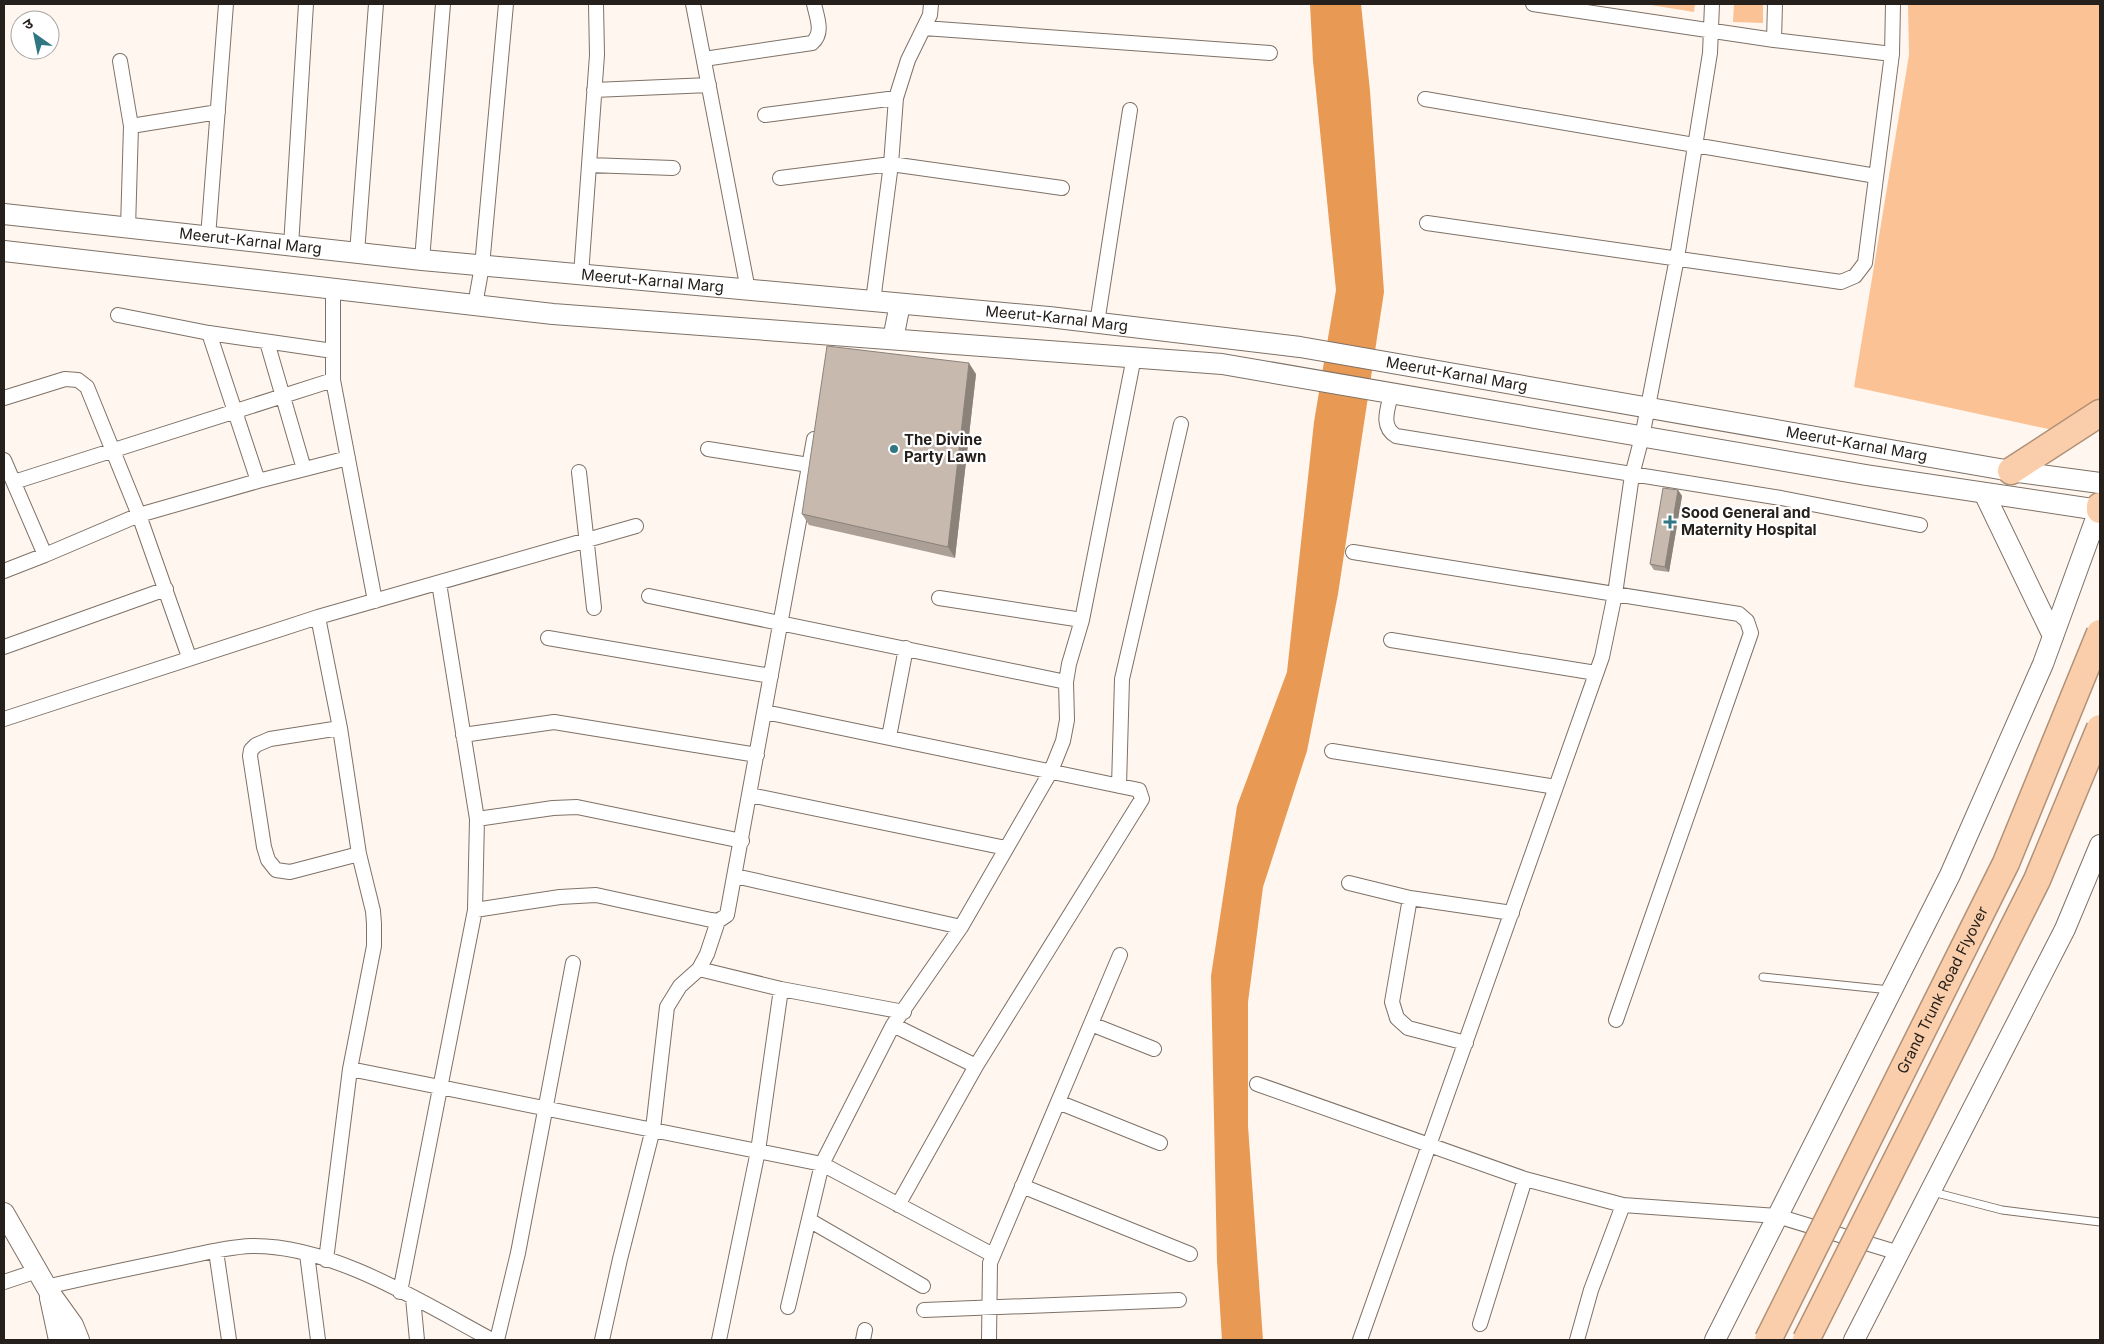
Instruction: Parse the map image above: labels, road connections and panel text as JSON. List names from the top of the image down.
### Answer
{
  "streets": {
    "highway": ["Grand Trunk Road Flyover"],
    "street": ["Meerut-Karnal Marg"]
  },
  "places": {
    "other": ["The Divine Party Lawn"],
    "health": ["Sood General and Maternity Hospital"]
  },
  "north": "top left"
}
